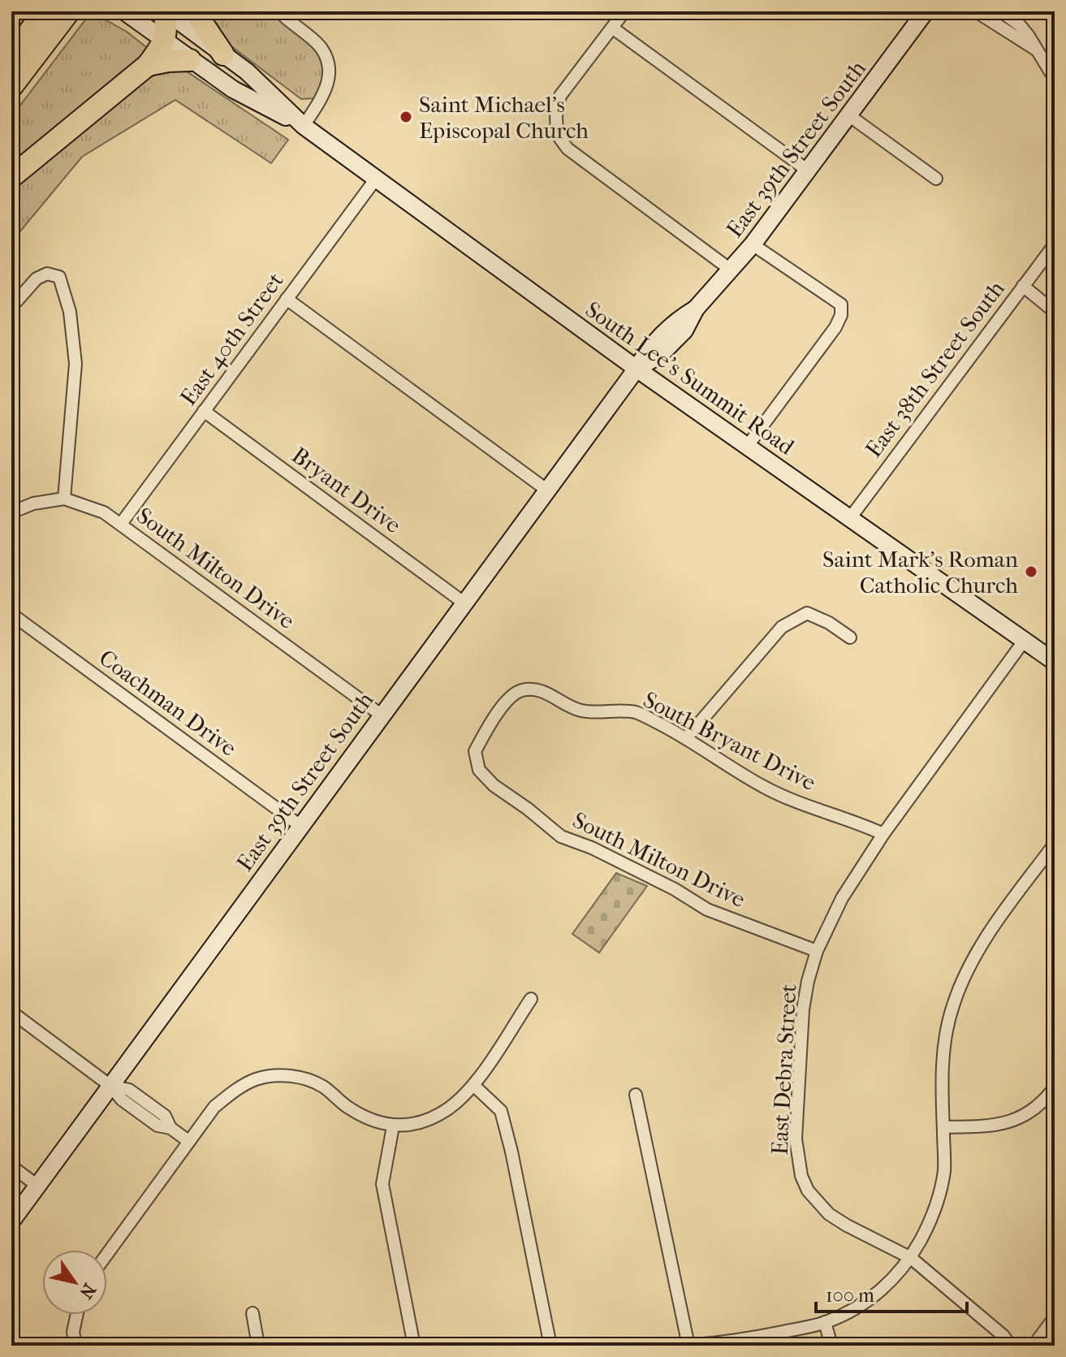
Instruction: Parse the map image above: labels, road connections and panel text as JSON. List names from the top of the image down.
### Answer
{
  "streets": {
    "main road": ["East 39th Street South", "South Lee's Summit Road"],
    "street": [
      "East 40th Street",
      "East 38th Street South",
      "Bryant Drive",
      "South Milton Drive",
      "Coachman Drive",
      "South Bryant Drive",
      "East Debra Street"
    ]
  },
  "crossings": [
    ["East 39th Street South", "South Lee's Summit Road"],
    ["East 39th Street South", "Bryant Drive"],
    ["East 39th Street South", "South Milton Drive"],
    ["East 39th Street South", "Coachman Drive"],
    ["East 40th Street", "South Lee's Summit Road"],
    ["East 40th Street", "Bryant Drive"],
    ["East 40th Street", "South Milton Drive"],
    ["East 38th Street South", "South Lee's Summit Road"],
    ["South Lee's Summit Road", "East Debra Street"],
    ["South Milton Drive", "South Bryant Drive"],
    ["South Milton Drive", "East Debra Street"],
    ["South Bryant Drive", "East Debra Street"]
  ],
  "places": ["Saint Michael's Episcopal Church", "Saint Mark's Roman Catholic Church"],
  "scale_bar": "100 m",
  "north": "bottom right"
}
